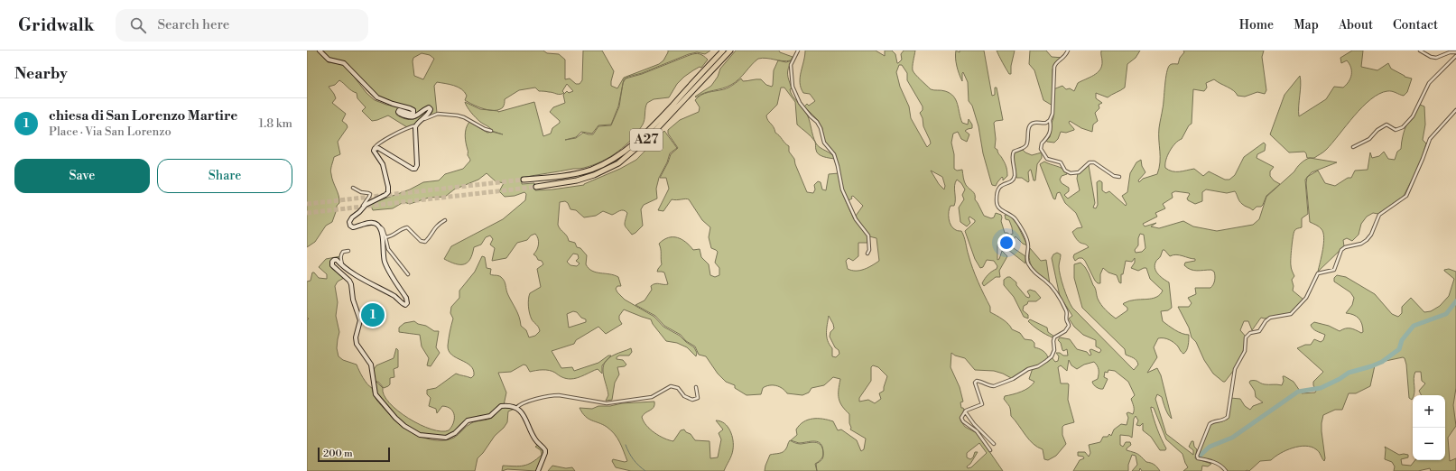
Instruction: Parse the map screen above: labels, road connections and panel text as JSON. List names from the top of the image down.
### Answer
{
  "streets": {
    "highway": ["A27"]
  },
  "scale_bar": "200 m",
  "page": {
    "header": "Gridwalk",
    "search": "Search here",
    "nav": [
      "Home",
      "Map",
      "About",
      "Contact"
    ],
    "heading": "Nearby",
    "list": [
      {
        "mark": "1",
        "name": "chiesa di San Lorenzo Martire",
        "note": "Place · Via San Lorenzo",
        "value": "1.8 km"
      }
    ],
    "buttons": ["Save", "Share"],
    "pins": "1",
    "map_buttons": ["+", "−"],
    "scale": "200 m"
  }
}
